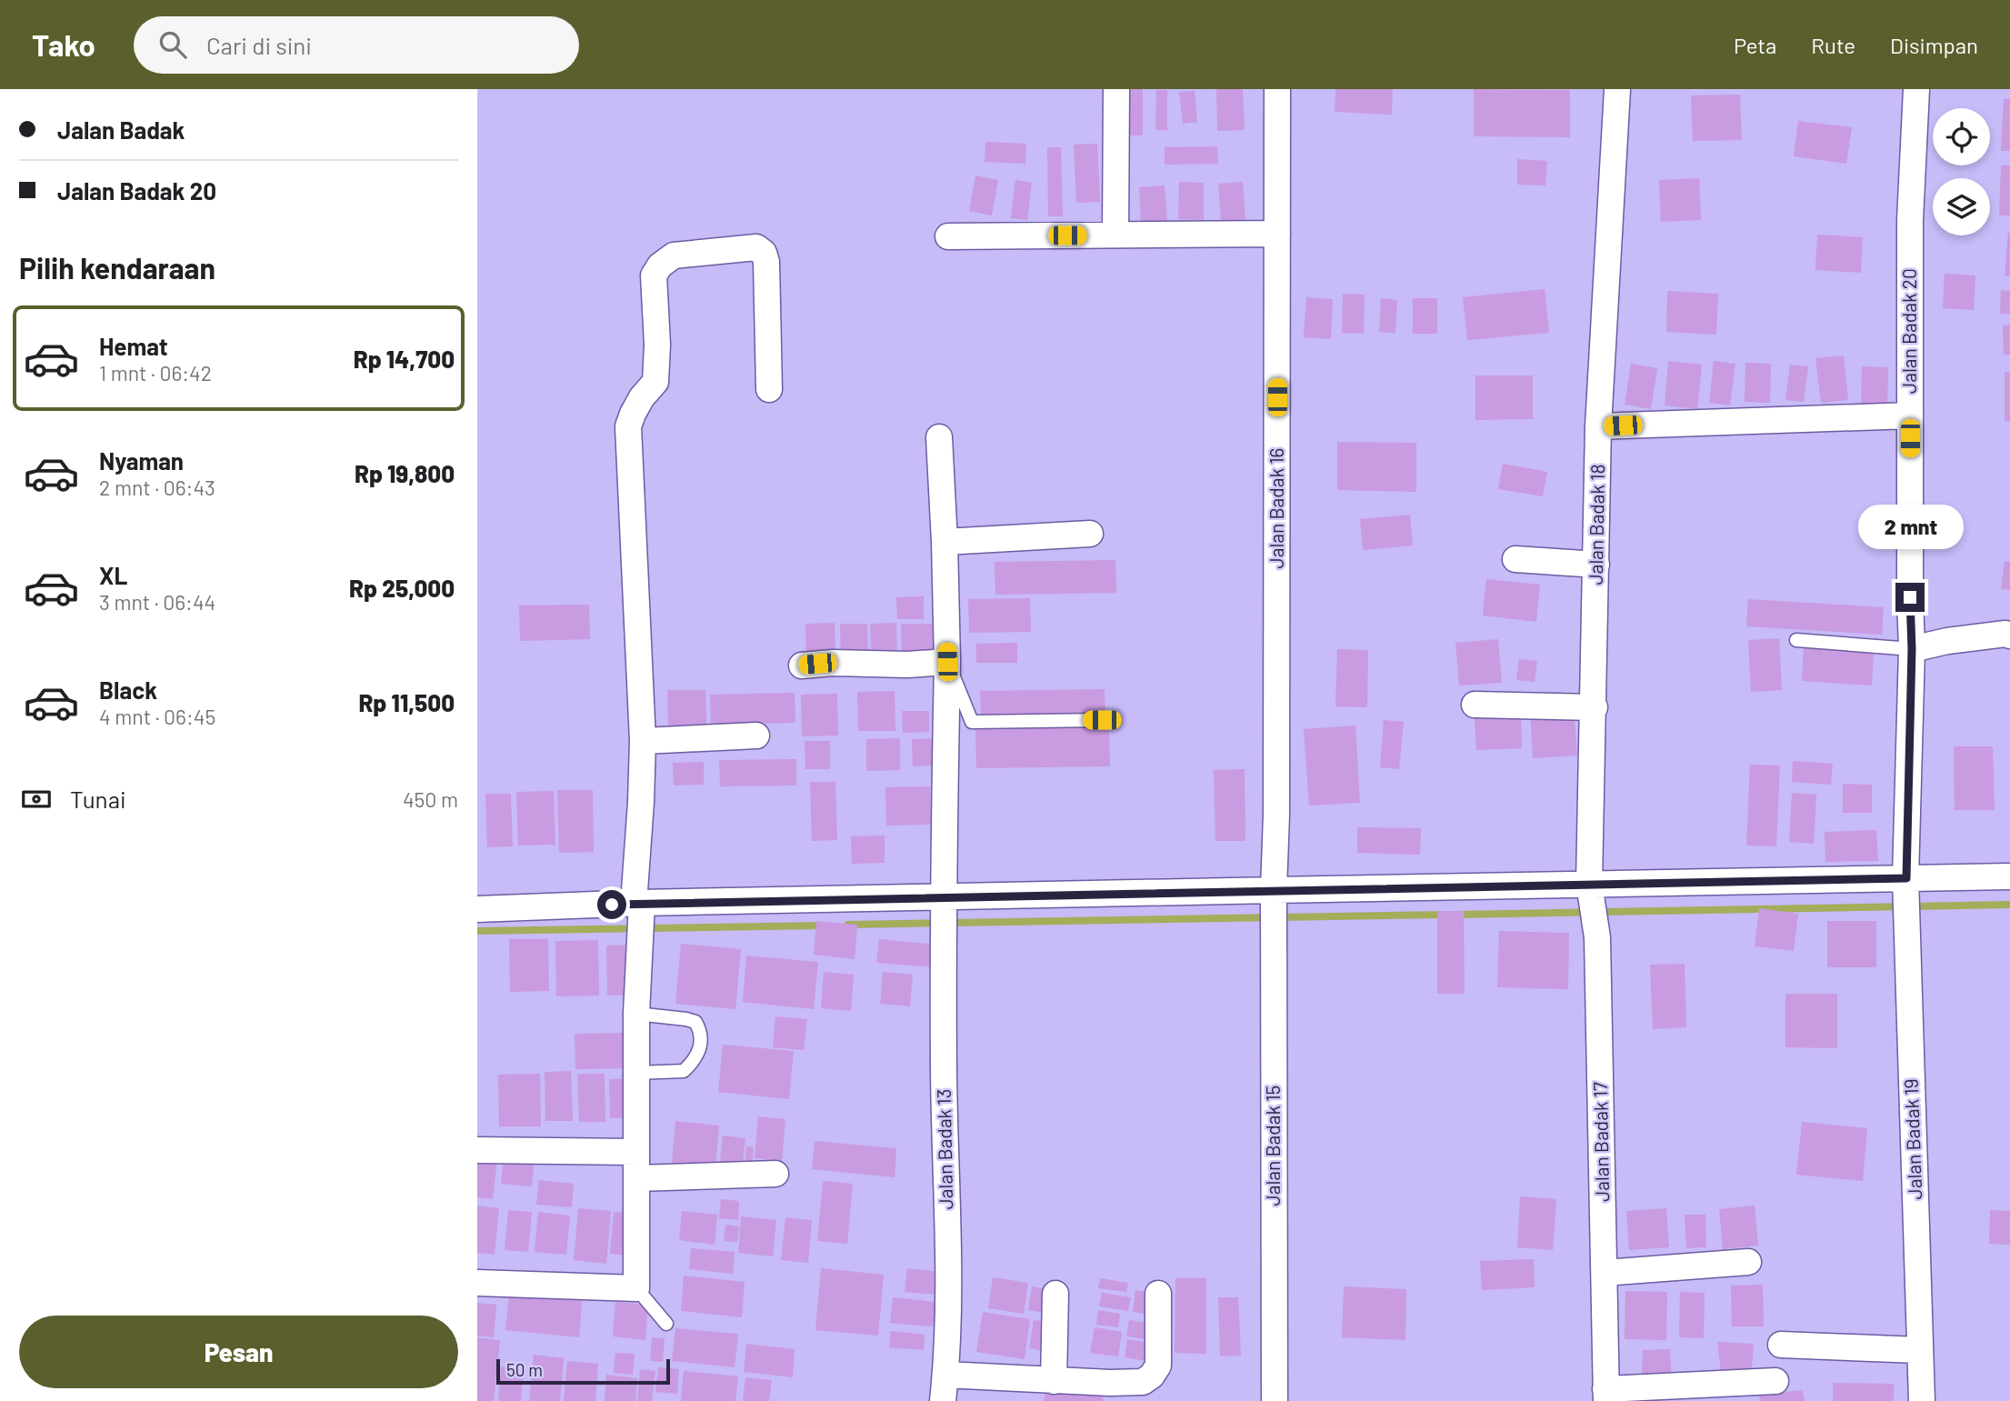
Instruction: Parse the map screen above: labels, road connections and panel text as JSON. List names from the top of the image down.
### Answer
{
  "streets": {
    "street": [
      "Jalan Badak 20",
      "Jalan Badak 16",
      "Jalan Badak 18",
      "Jalan Badak 19",
      "Jalan Badak 17",
      "Jalan Badak 15",
      "Jalan Badak 13"
    ]
  },
  "crossings": [
    ["Jalan Badak 20", "Jalan Badak 19"],
    ["Jalan Badak 16", "Jalan Badak 15"],
    ["Jalan Badak 18", "Jalan Badak 17"]
  ],
  "scale_bar": "50 m",
  "page": {
    "header": "Tako",
    "search": "Cari di sini",
    "nav": ["Peta", "Rute", "Disimpan"],
    "banner": ["Jalan Badak", "Jalan Badak 20"],
    "heading": "Pilih kendaraan",
    "list": [
      {
        "name": "Hemat",
        "note": "1 mnt · 06:42",
        "value": "Rp 14,700"
      },
      {
        "name": "Nyaman",
        "note": "2 mnt · 06:43",
        "value": "Rp 19,800"
      },
      {
        "name": "XL",
        "note": "3 mnt · 06:44",
        "value": "Rp 25,000"
      },
      {
        "name": "Black",
        "note": "4 mnt · 06:45",
        "value": "Rp 11,500"
      }
    ],
    "bubble": "2 mnt",
    "pay": ["Tunai", "450 m"],
    "buttons": "Pesan",
    "scale": "50 m"
  }
}
